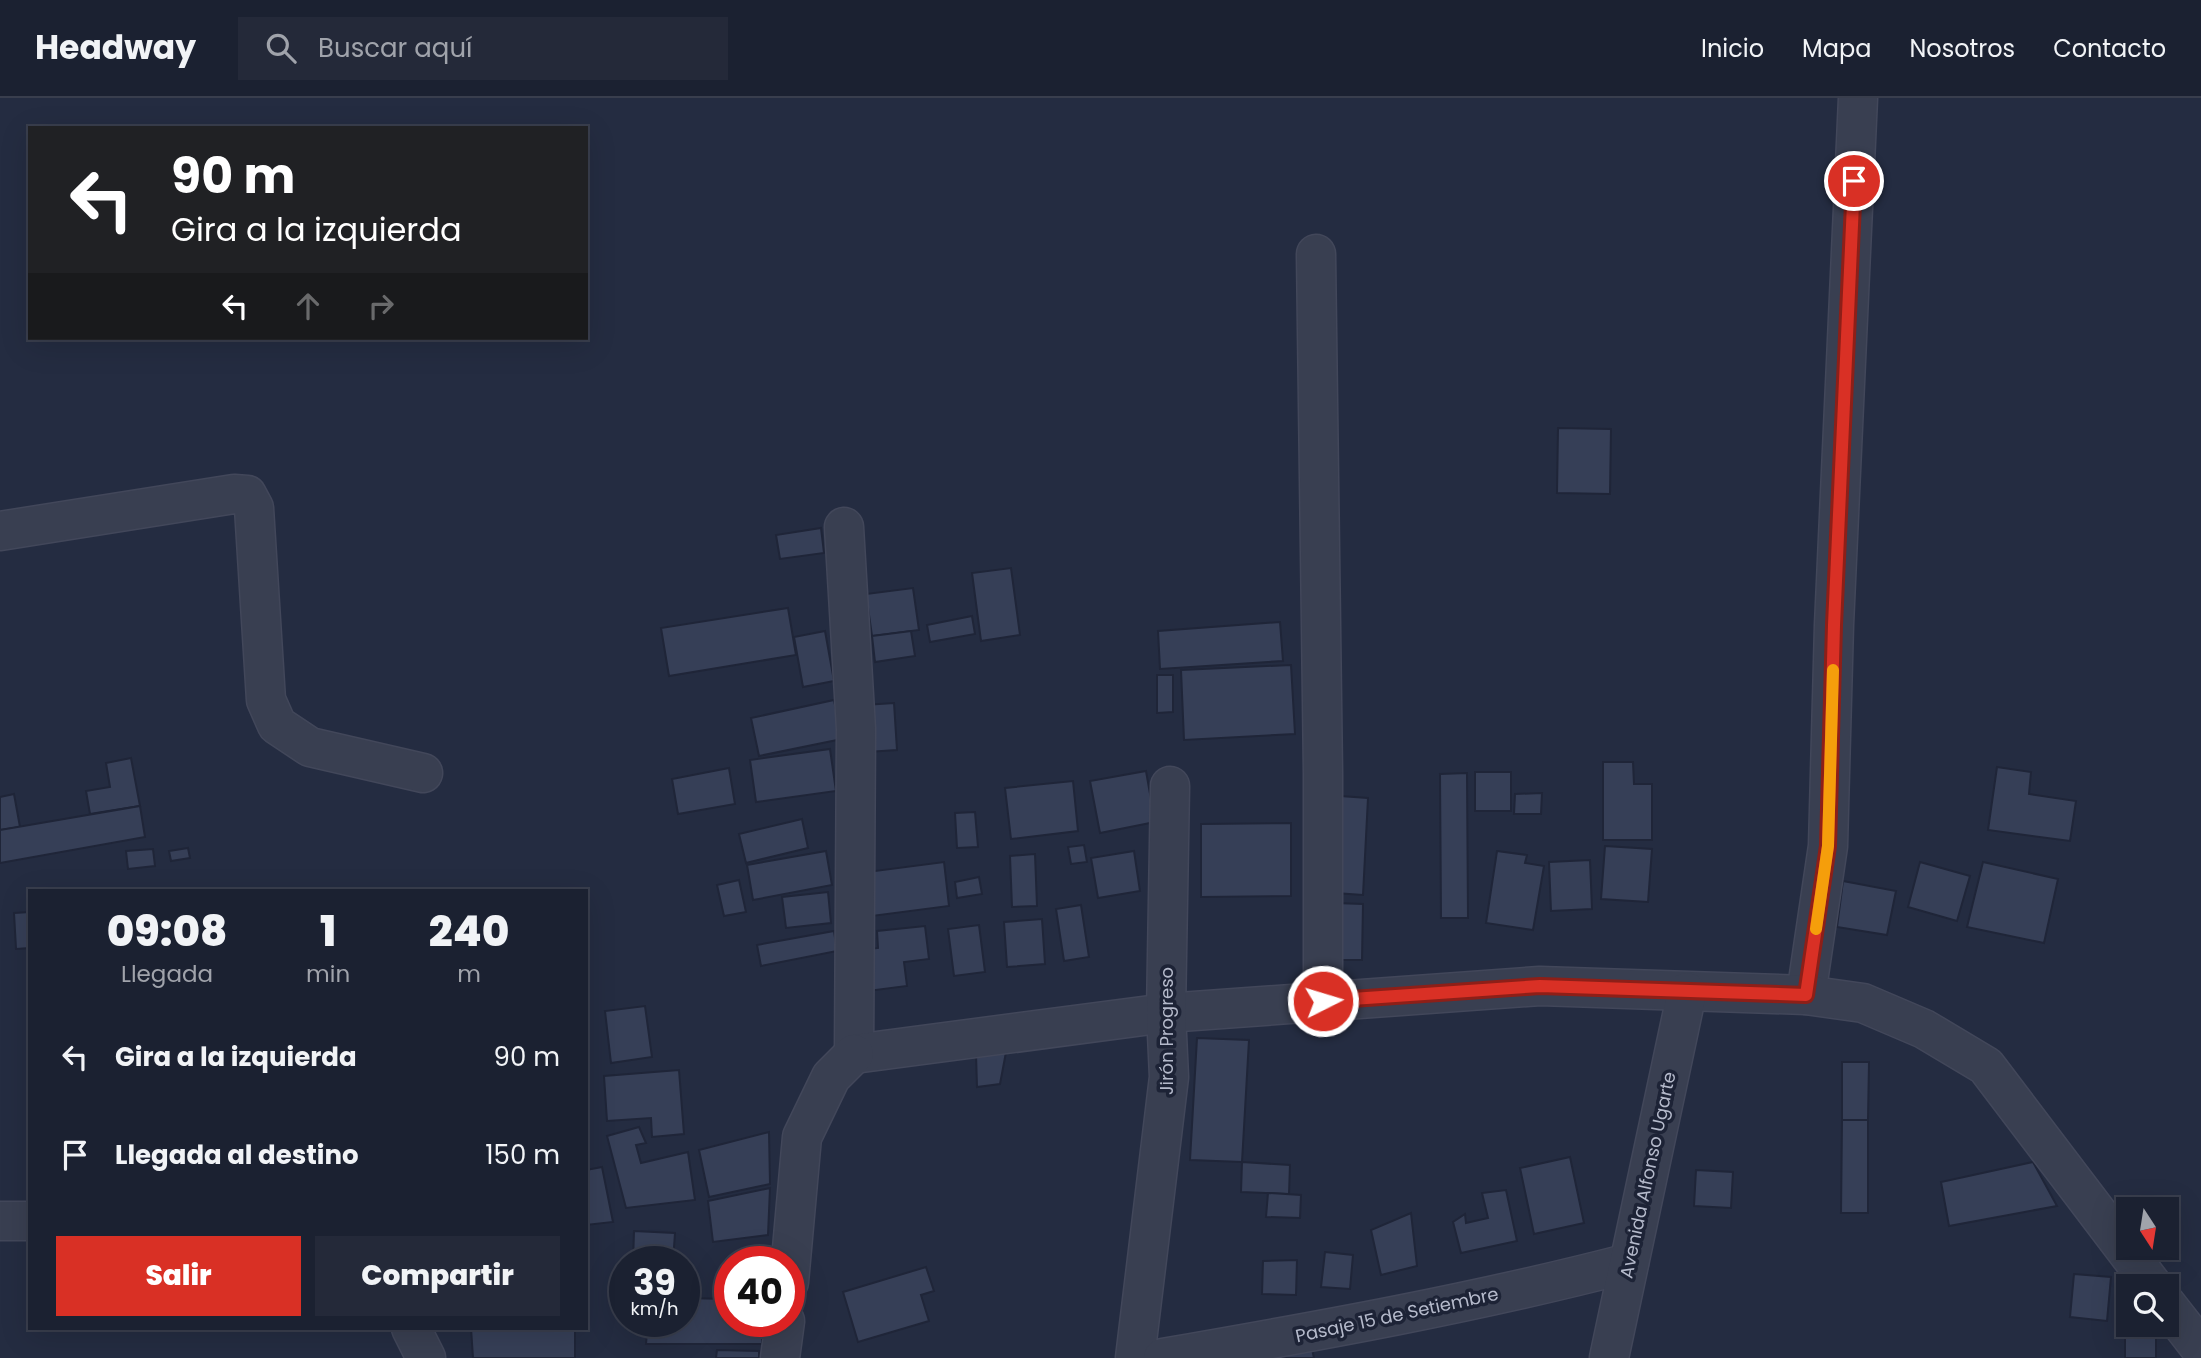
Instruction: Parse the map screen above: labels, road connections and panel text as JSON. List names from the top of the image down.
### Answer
{
  "streets": {
    "street": ["Jirón Progreso", "Avenida Alfonso Ugarte", "Pasaje 15 de Setiembre"]
  },
  "crossings": [
    ["Avenida Alfonso Ugarte", "Pasaje 15 de Setiembre"]
  ],
  "north": "bottom",
  "page": {
    "header": "Headway",
    "search": "Buscar aquí",
    "nav": [
      "Inicio",
      "Mapa",
      "Nosotros",
      "Contacto"
    ],
    "turn": ["90 m", "Gira a la izquierda"],
    "eta": [
      "09:08",
      "Llegada",
      "1",
      "min",
      "240",
      "m"
    ],
    "list": [
      {
        "name": "Gira a la izquierda",
        "value": "90 m"
      },
      {
        "name": "Llegada al destino",
        "value": "150 m"
      }
    ],
    "buttons": ["Salir", "Compartir"],
    "speed": "39 km/h",
    "limit": "40"
  }
}
